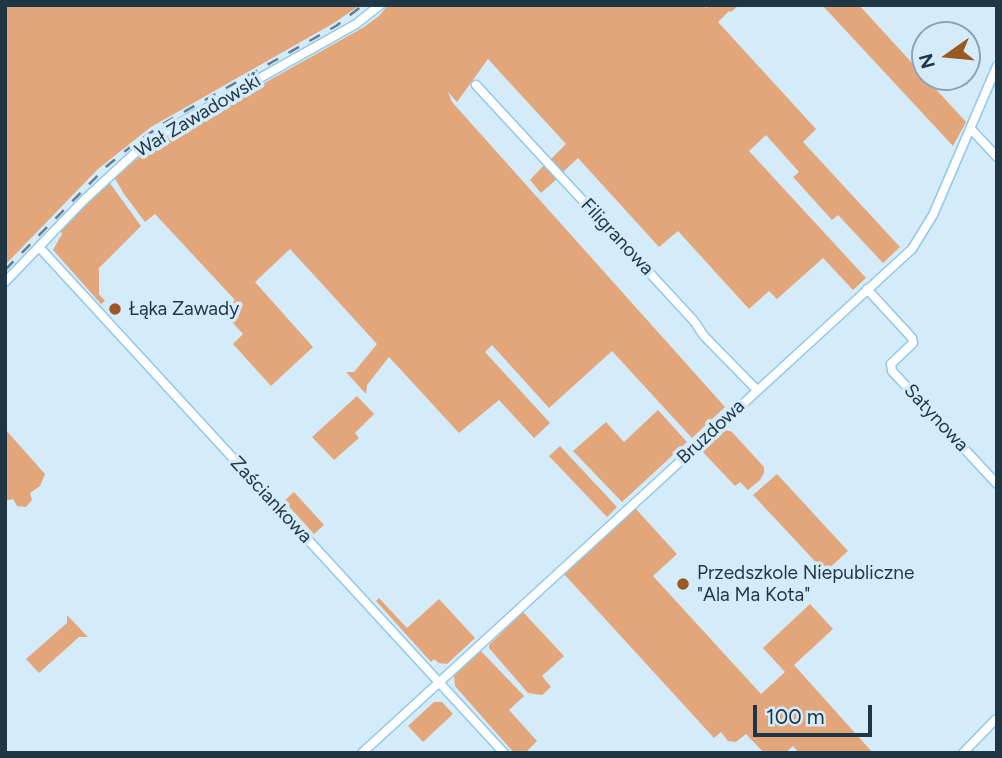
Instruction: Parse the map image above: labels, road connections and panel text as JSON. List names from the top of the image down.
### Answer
{
  "streets": {
    "street": [
      "Wał Zawadowski",
      "Filigranowa",
      "Satynowa",
      "Bruzdowa",
      "Zaściankowa"
    ]
  },
  "crossings": [
    ["Wał Zawadowski", "Zaściankowa"],
    ["Filigranowa", "Bruzdowa"],
    ["Satynowa", "Bruzdowa"],
    ["Bruzdowa", "Zaściankowa"]
  ],
  "places": ["Łąka Zawady", "Przedszkole Niepubliczne \"Ala Ma Kota\""],
  "scale_bar": "100 m",
  "north": "left"
}
